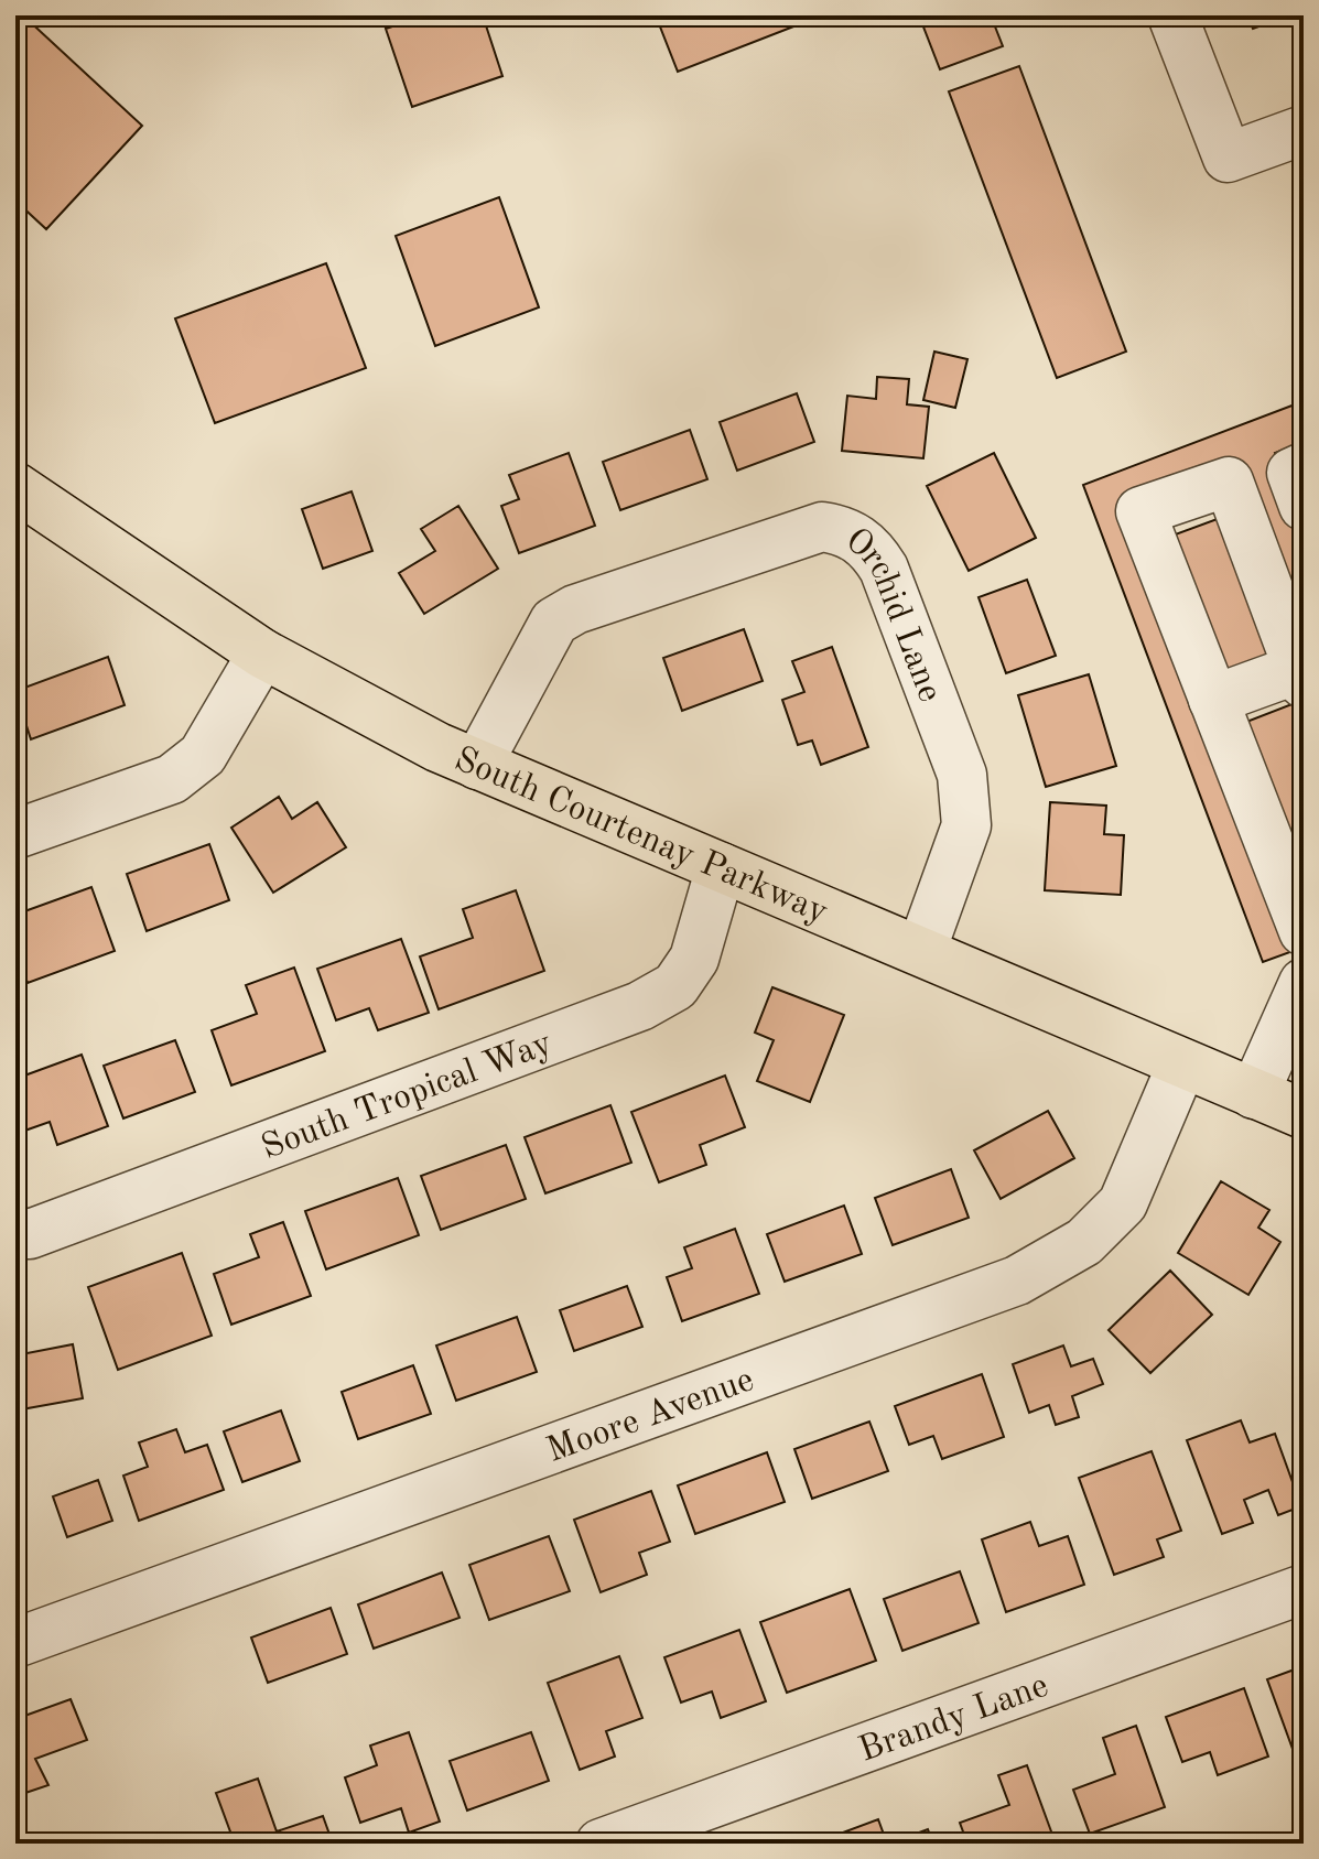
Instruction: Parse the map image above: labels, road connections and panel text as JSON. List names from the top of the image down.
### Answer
{
  "streets": {
    "main road": ["South Courtenay Parkway"],
    "street": [
      "Orchid Lane",
      "South Tropical Way",
      "Moore Avenue",
      "Brandy Lane"
    ]
  },
  "crossings": [
    ["Orchid Lane", "South Courtenay Parkway"],
    ["South Courtenay Parkway", "South Tropical Way"],
    ["South Courtenay Parkway", "Moore Avenue"]
  ]
}
